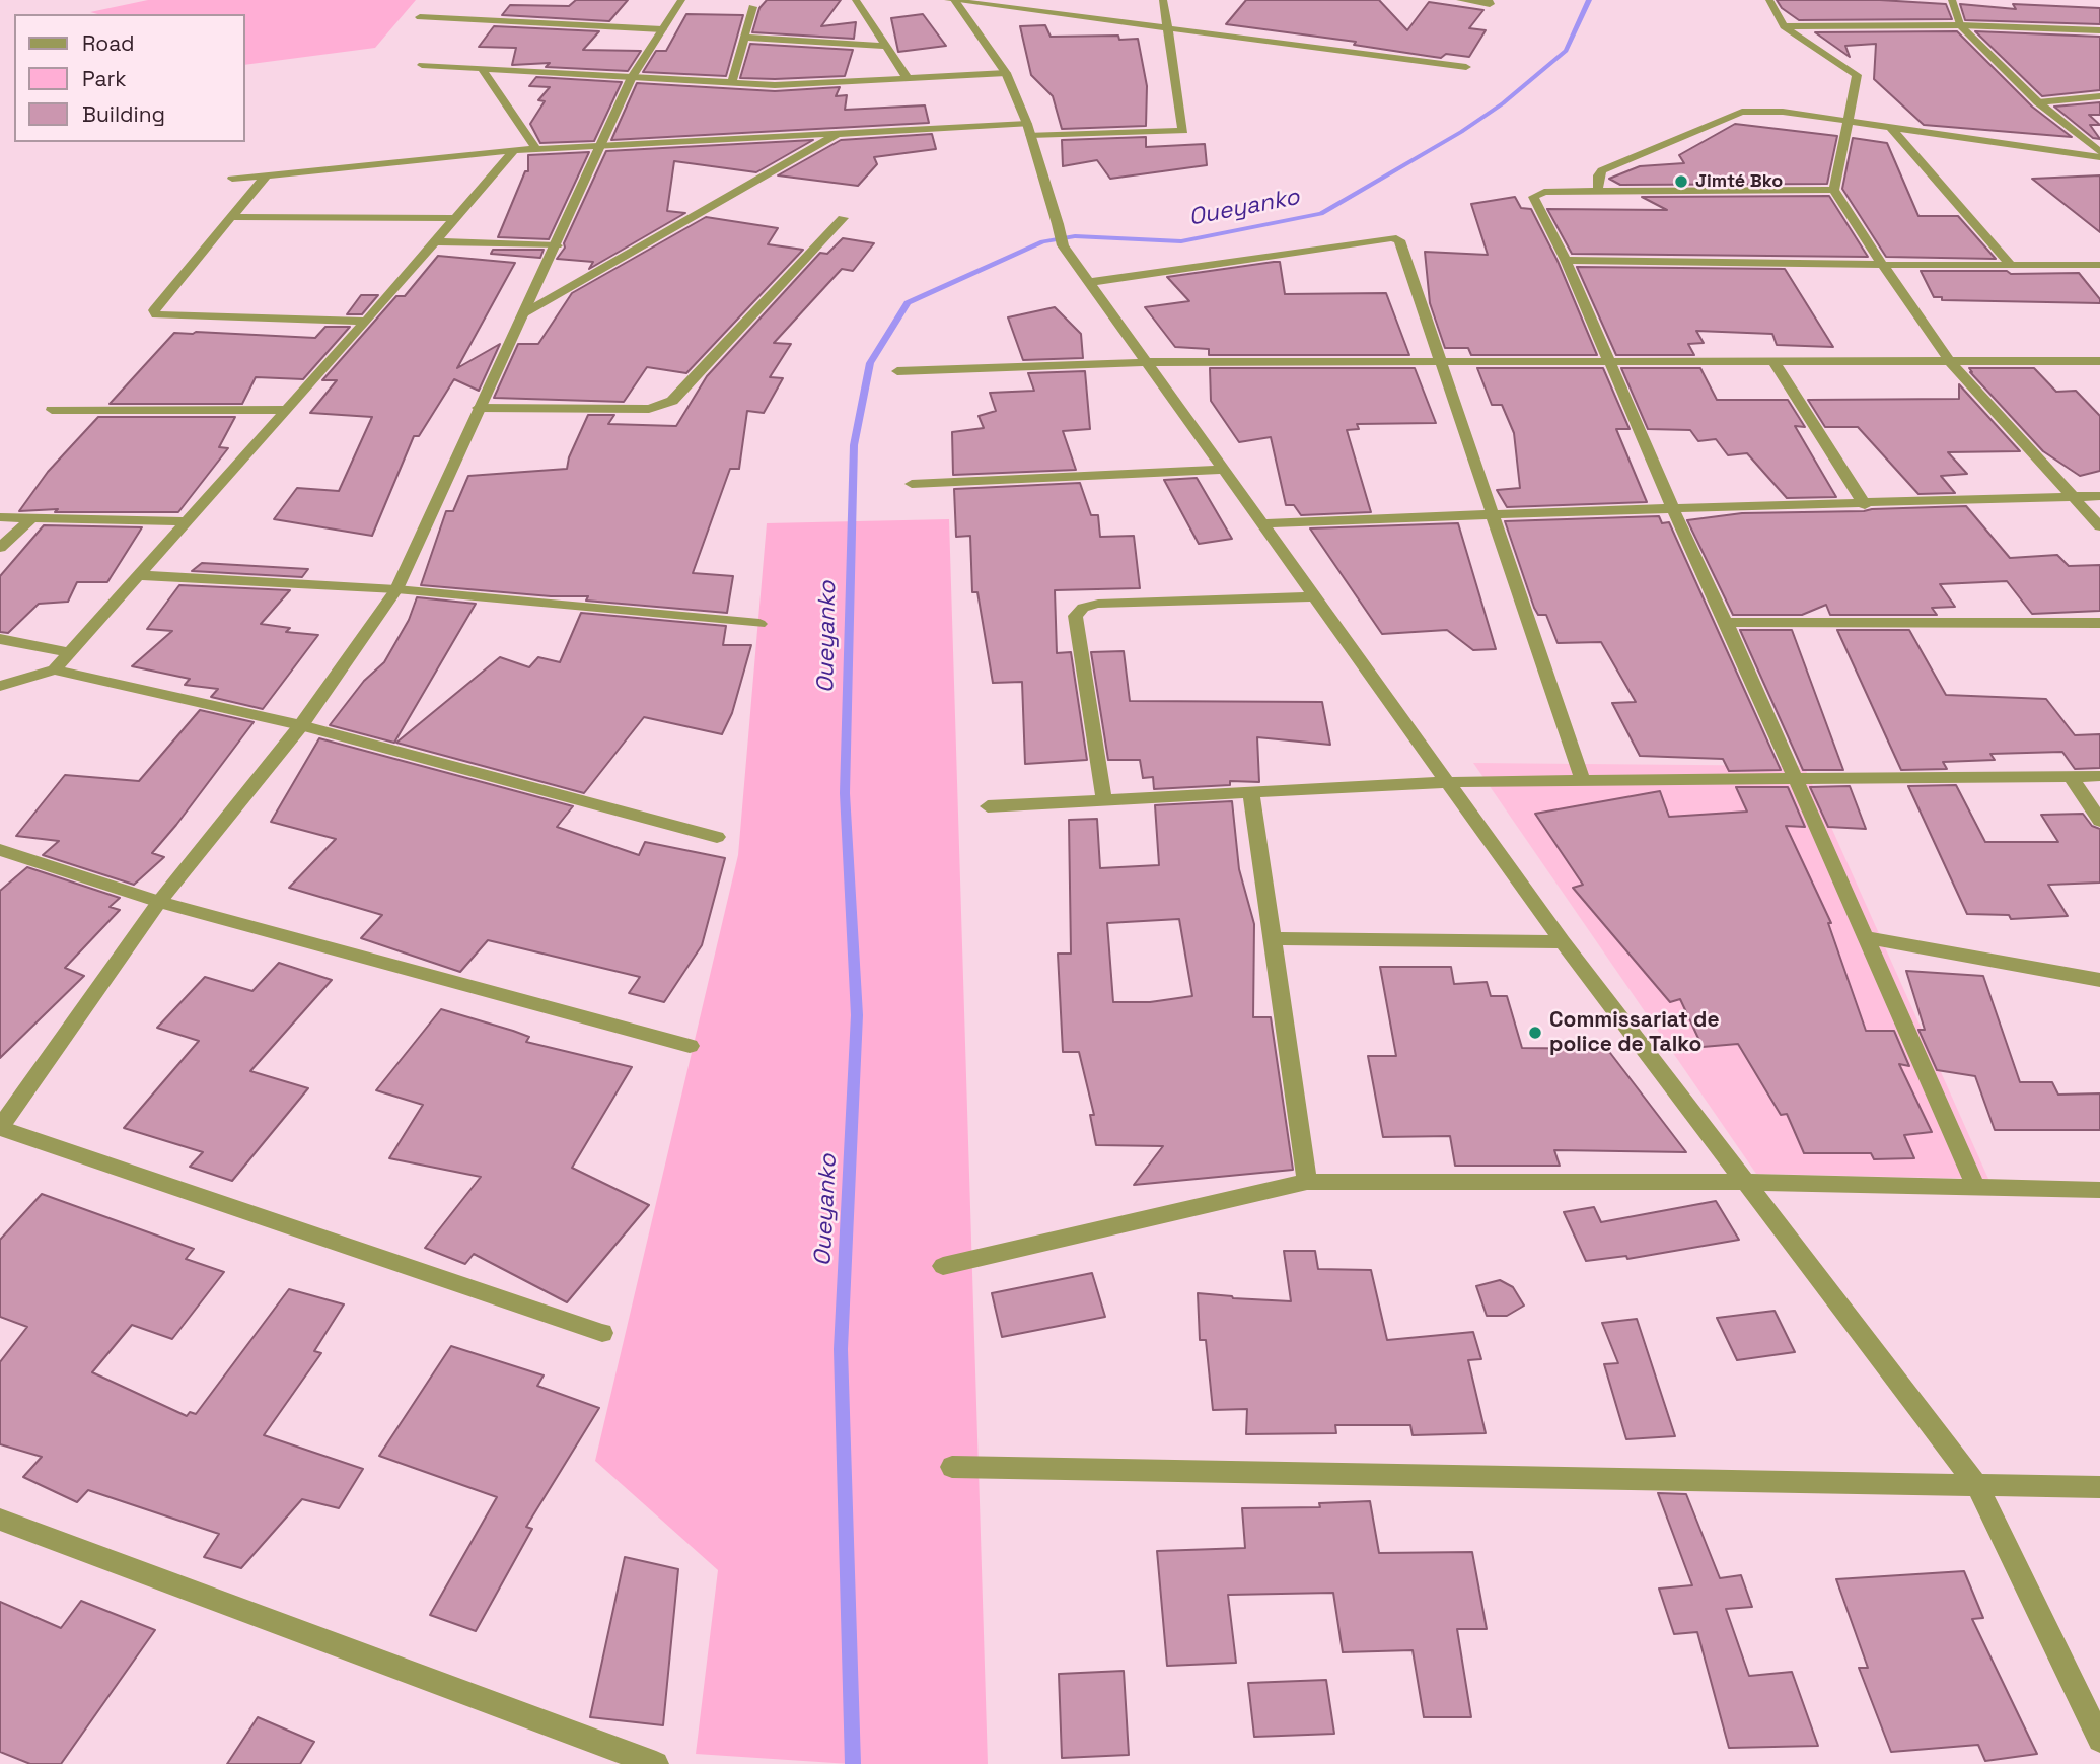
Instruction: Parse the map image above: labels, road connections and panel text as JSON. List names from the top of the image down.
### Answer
{
  "water": ["Oueyanko"],
  "places": ["Jimté Bko", "Commissariat de police de Talko"],
  "legend": ["Road", "Park", "Building"]
}
